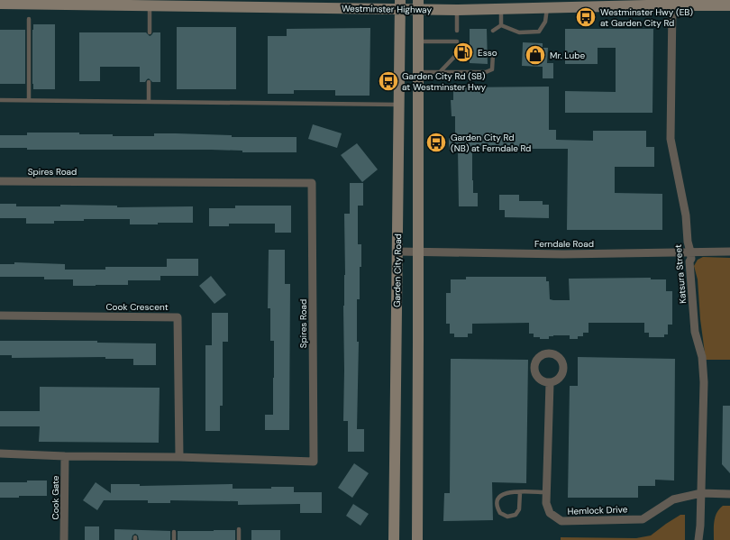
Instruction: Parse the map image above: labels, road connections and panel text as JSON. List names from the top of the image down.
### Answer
{
  "streets": {
    "main road": ["Westminster Highway", "Garden City Road"],
    "street": [
      "Spires Road",
      "Ferndale Road",
      "Katsura Street",
      "Cook Crescent",
      "Cook Gate",
      "Hemlock Drive"
    ]
  },
  "crossings": [
    ["Westminster Highway", "Garden City Road"],
    ["Westminster Highway", "Katsura Street"],
    ["Spires Road", "Cook Crescent"],
    ["Spires Road", "Cook Gate"],
    ["Ferndale Road", "Garden City Road"],
    ["Ferndale Road", "Katsura Street"],
    ["Katsura Street", "Hemlock Drive"]
  ],
  "places": {
    "bus stop": ["Westminster Hwy (EB) at Garden City Rd", "Garden City Rd (SB) at Westminster Hwy", "Garden City Rd (NB) at Ferndale Rd"],
    "fuel station": ["Esso"],
    "shop": ["Mr. Lube"]
  }
}
